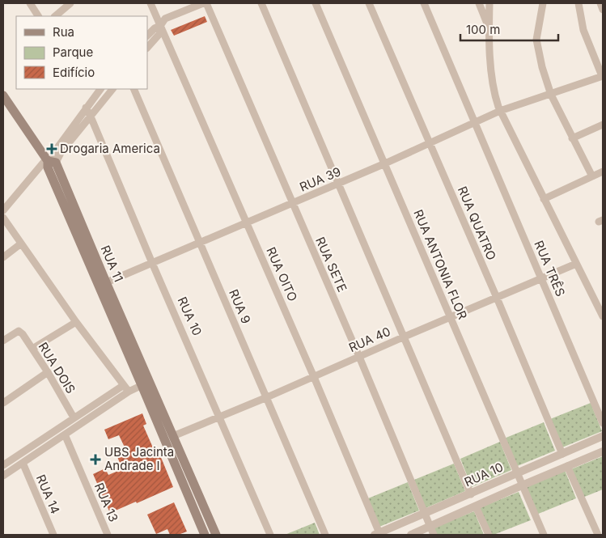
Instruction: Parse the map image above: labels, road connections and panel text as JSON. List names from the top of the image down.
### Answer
{
  "streets": {
    "main road": ["RUA 11"],
    "street": [
      "RUA 39",
      "RUA QUATRO",
      "RUA SETE",
      "RUA ANTONIA FLOR",
      "RUA TRÊS",
      "RUA OITO",
      "RUA 9",
      "RUA 10",
      "RUA 40",
      "RUA DOIS",
      "RUA 14",
      "RUA 13"
    ]
  },
  "crossings": [
    ["RUA 39", "RUA QUATRO"],
    ["RUA 39", "RUA 11"],
    ["RUA 39", "RUA SETE"],
    ["RUA 39", "RUA ANTONIA FLOR"],
    ["RUA 39", "RUA TRÊS"],
    ["RUA 39", "RUA OITO"],
    ["RUA 39", "RUA 9"],
    ["RUA 39", "RUA 10"],
    ["RUA QUATRO", "RUA 10"],
    ["RUA QUATRO", "RUA 40"],
    ["RUA 11", "RUA 40"],
    ["RUA SETE", "RUA 10"],
    ["RUA SETE", "RUA 40"],
    ["RUA ANTONIA FLOR", "RUA 10"],
    ["RUA ANTONIA FLOR", "RUA 40"],
    ["RUA TRÊS", "RUA 40"],
    ["RUA OITO", "RUA 10"],
    ["RUA OITO", "RUA 40"],
    ["RUA 9", "RUA 40"],
    ["RUA 10", "RUA 40"]
  ],
  "places": {
    "health": ["Drogaria America", "UBS Jacinta Andrade I"]
  },
  "legend": ["Rua", "Parque", "Edifício"],
  "scale_bar": "100 m"
}
